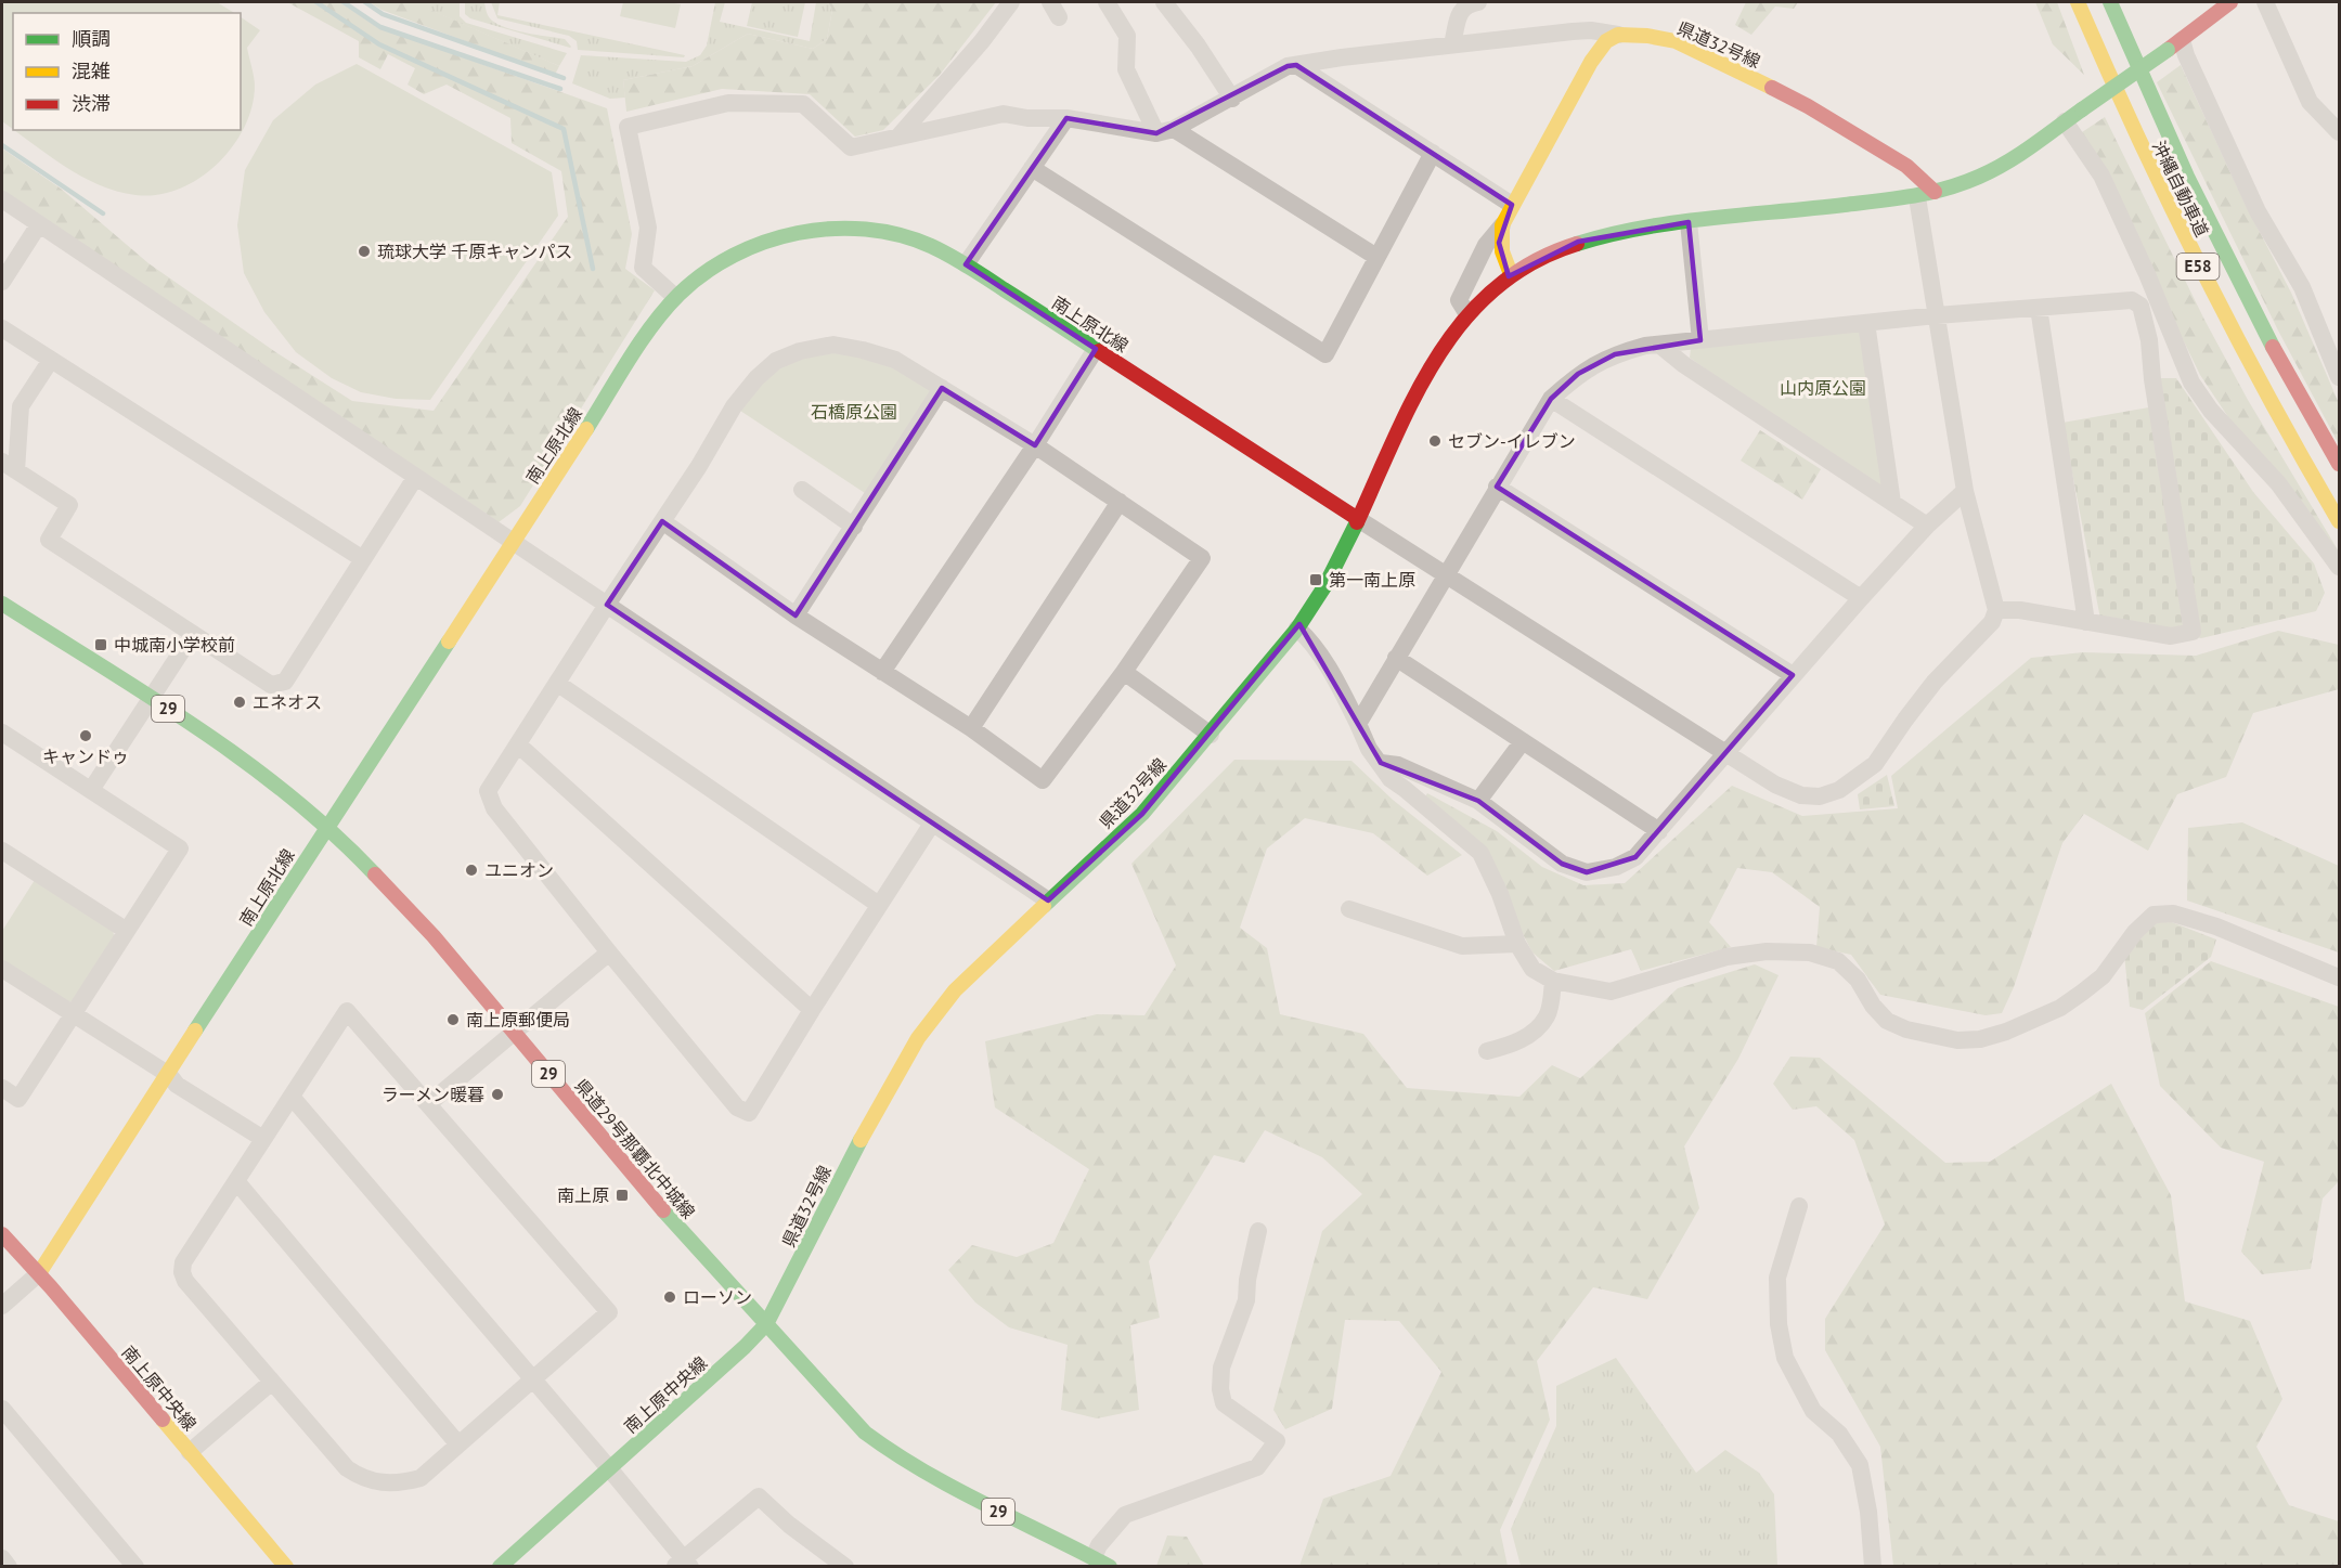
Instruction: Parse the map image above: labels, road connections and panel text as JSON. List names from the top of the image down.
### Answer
{
  "streets": {
    "main road": [
      "県道32号線",
      "沖縄自動車道",
      "E58",
      "南上原北線",
      "29",
      "県道29号那覇北中城線",
      "南上原中央線"
    ]
  },
  "crossings": [
    ["県道32号線", "南上原北線"],
    ["県道32号線", "県道29号那覇北中城線"],
    ["県道32号線", "南上原中央線"],
    ["南上原北線", "県道29号那覇北中城線"],
    ["南上原北線", "南上原中央線"],
    ["県道29号那覇北中城線", "南上原中央線"]
  ],
  "parks": ["山内原公園", "石橋原公園"],
  "places": {
    "other": [
      "琉球大学 千原キャンパス",
      "セブン-イレブン",
      "エネオス",
      "キャンドゥ",
      "ユニオン",
      "南上原郵便局",
      "ラーメン暖暮",
      "ローソン"
    ],
    "transit": ["第一南上原", "中城南小学校前", "南上原"]
  },
  "legend": ["順調", "混雑", "渋滞"]
}
